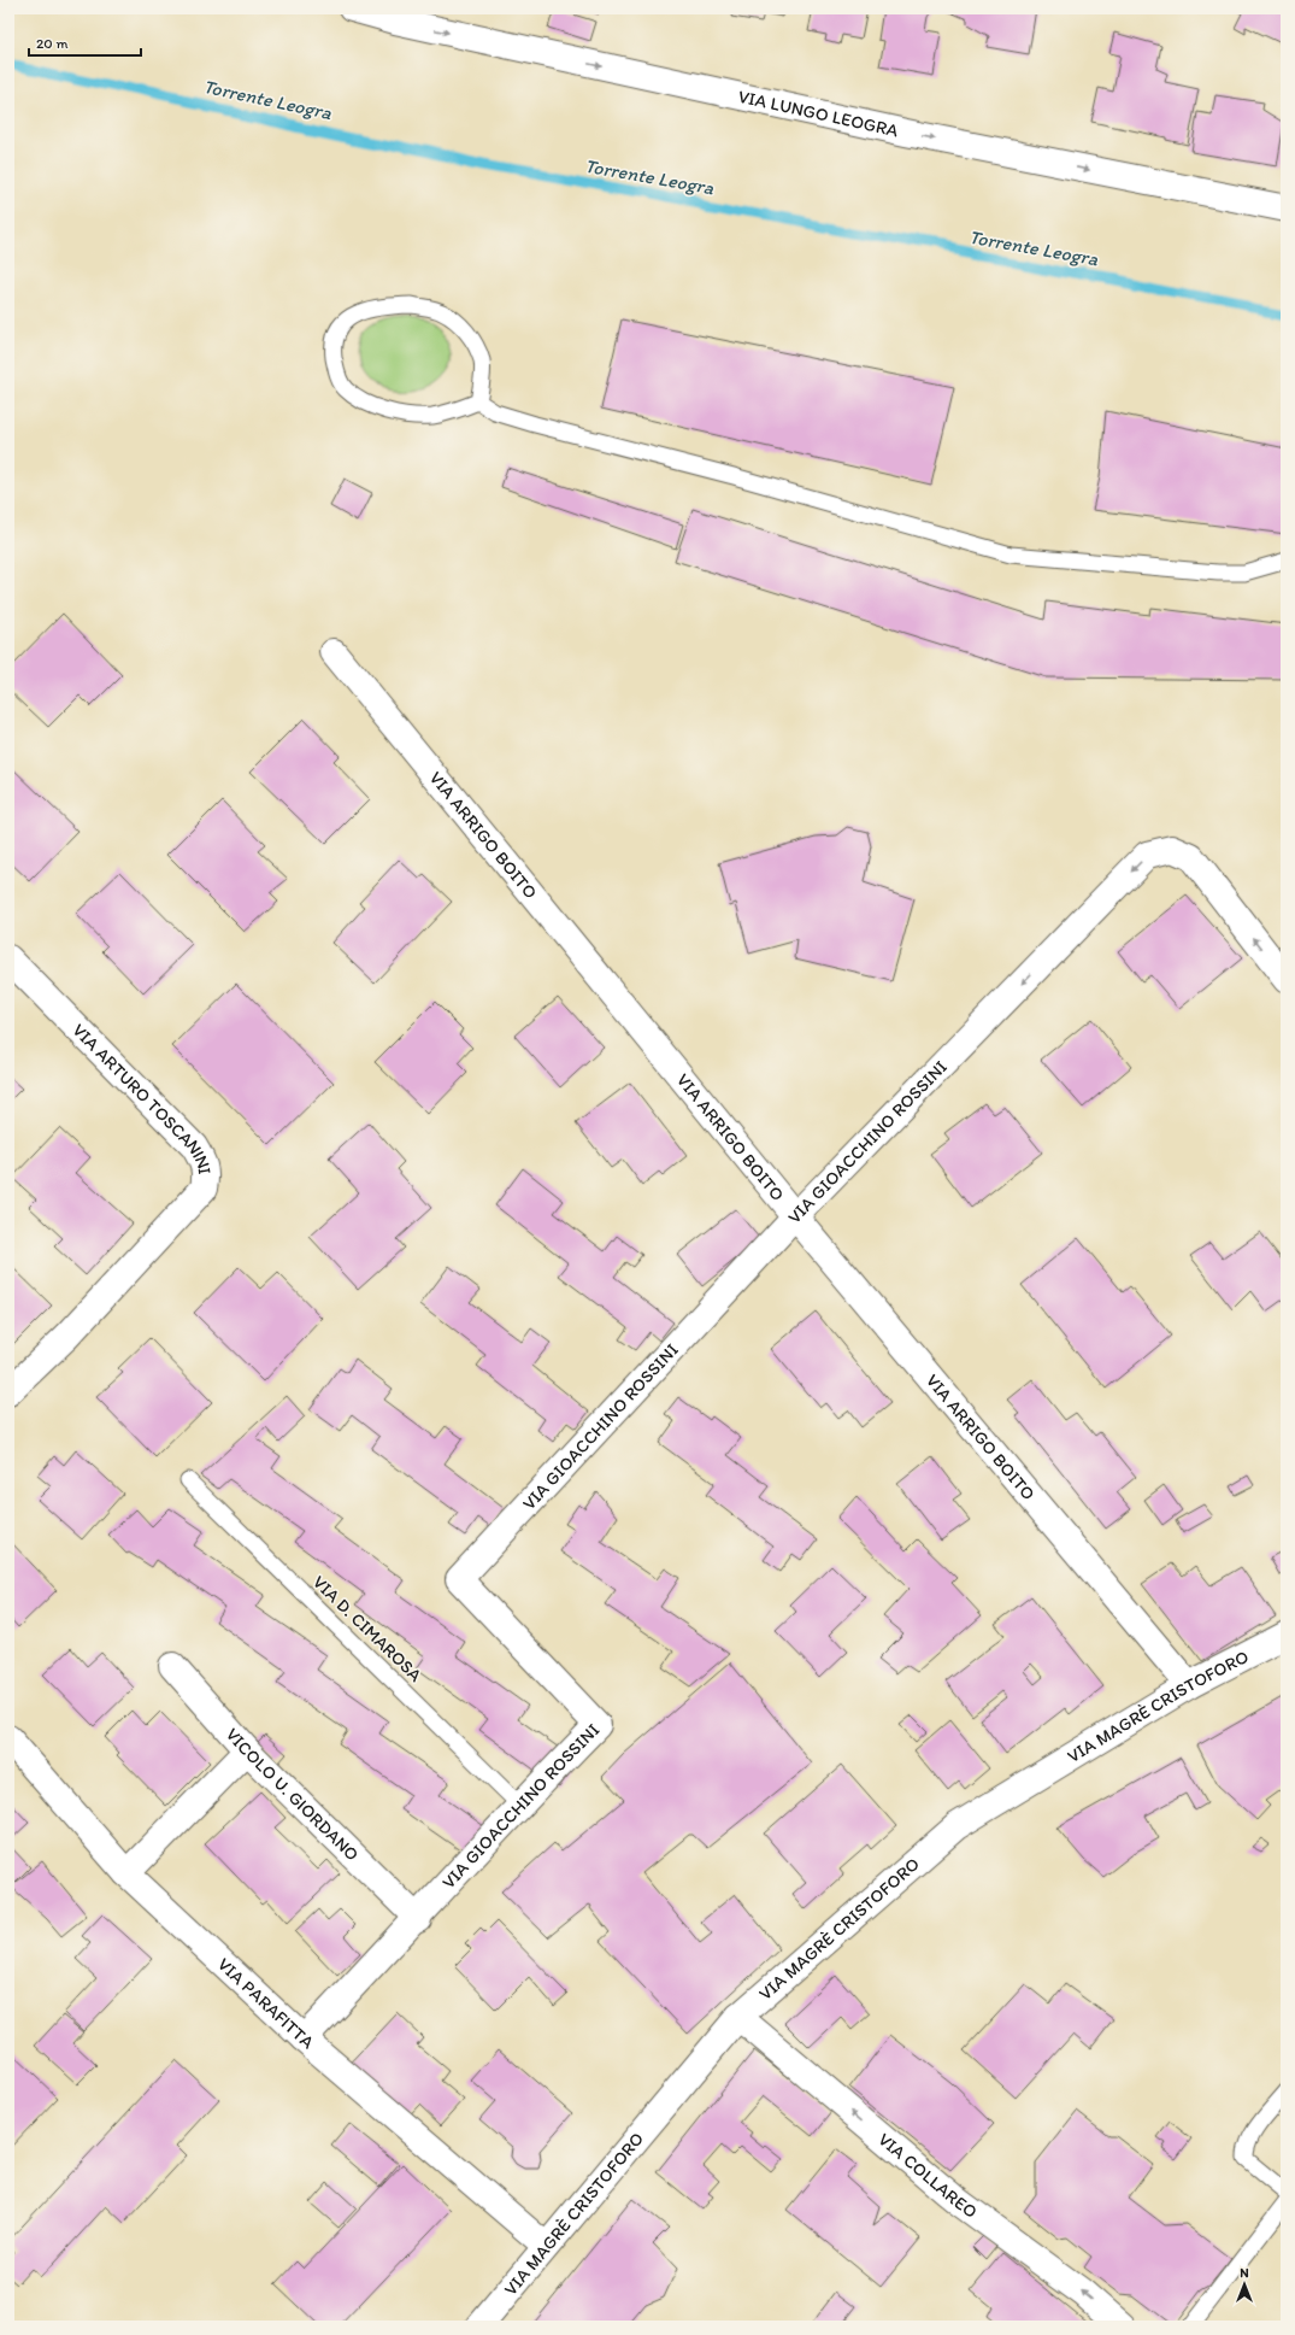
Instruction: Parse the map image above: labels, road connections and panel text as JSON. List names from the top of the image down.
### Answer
{
  "streets": {
    "street": [
      "VIA LUNGO LEOGRA",
      "VIA ARRIGO BOITO",
      "VIA ARTURO TOSCANINI",
      "VIA GIOACCHINO ROSSINI",
      "VIA MAGRÈ CRISTOFORO",
      "VICOLO U. GIORDANO",
      "VIA PARAFITTA",
      "VIA COLLAREO"
    ],
    "lane": ["VIA D. CIMAROSA"]
  },
  "crossings": [
    ["VIA ARRIGO BOITO", "VIA GIOACCHINO ROSSINI"],
    ["VIA ARRIGO BOITO", "VIA MAGRÈ CRISTOFORO"],
    ["VIA GIOACCHINO ROSSINI", "VIA D. CIMAROSA"],
    ["VIA GIOACCHINO ROSSINI", "VICOLO U. GIORDANO"],
    ["VIA GIOACCHINO ROSSINI", "VIA PARAFITTA"],
    ["VIA MAGRÈ CRISTOFORO", "VIA PARAFITTA"],
    ["VIA MAGRÈ CRISTOFORO", "VIA COLLAREO"]
  ],
  "one_way": ["VIA LUNGO LEOGRA", "VIA COLLAREO"],
  "water": ["Torrente Leogra"],
  "scale_bar": "20 m",
  "north": "top"
}
